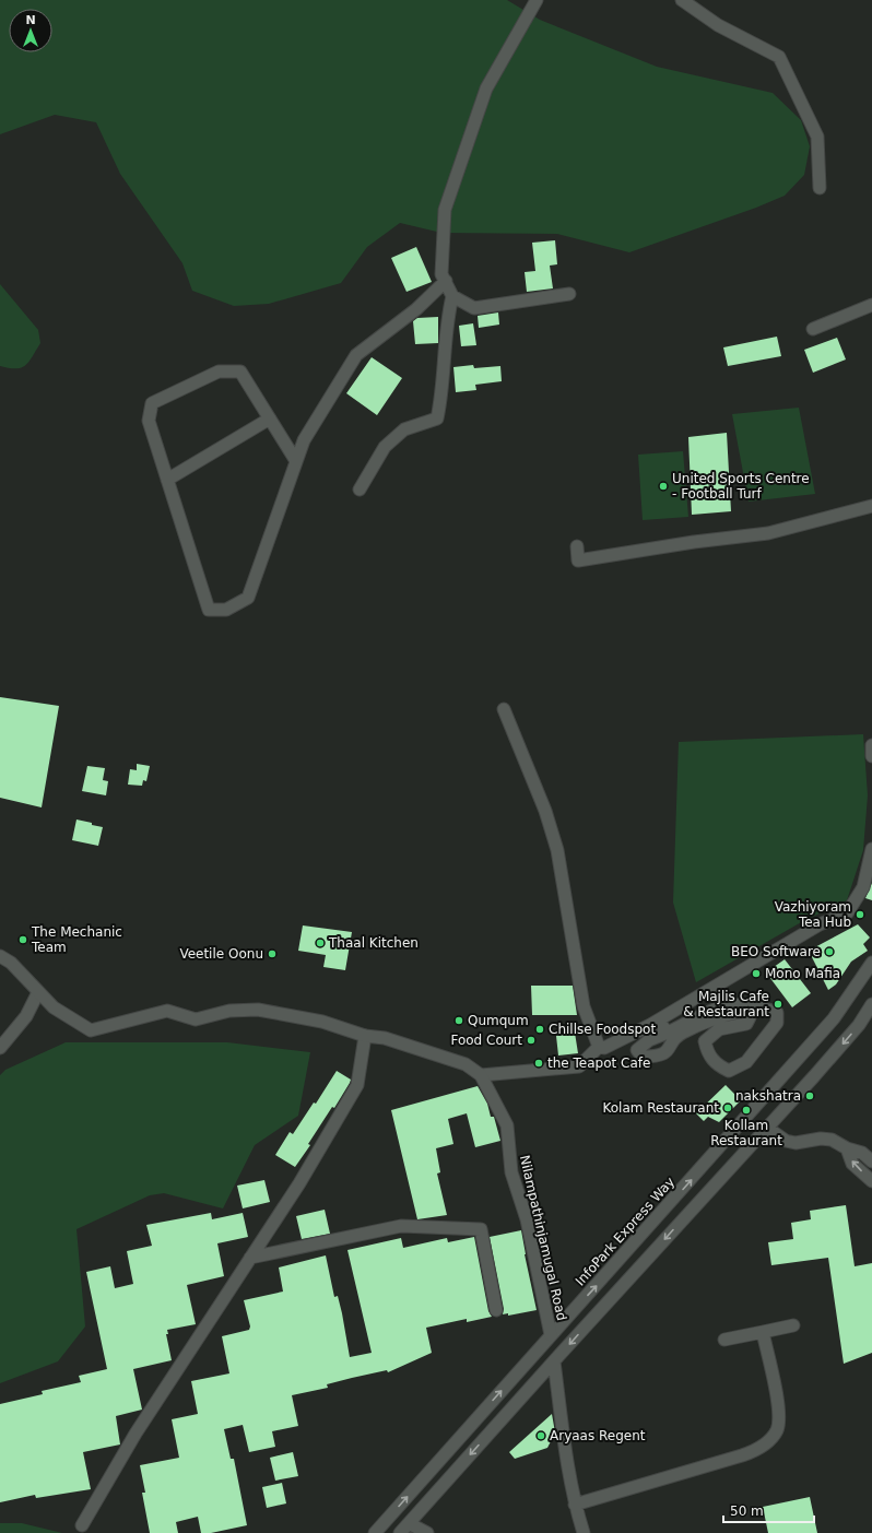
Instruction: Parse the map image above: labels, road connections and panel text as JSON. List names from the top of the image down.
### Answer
{
  "streets": {
    "street": ["InfoPark Express Way", "Nilampathinjamugal Road"]
  },
  "crossings": [
    ["InfoPark Express Way", "Nilampathinjamugal Road"]
  ],
  "places": [
    "United Sports Centre - Football Turf",
    "Vazhiyoram Tea Hub",
    "The Mechanic Team",
    "Thaal Kitchen",
    "BEO Software",
    "Veetile Oonu",
    "Mono Mafia",
    "Majlis Cafe & Restaurant",
    "Qumqum",
    "Chillse Foodspot",
    "Food Court",
    "the Teapot Cafe",
    "nakshatra",
    "Kolam Restaurant",
    "Kollam Restaurant",
    "Aryaas Regent"
  ],
  "scale_bar": "50 m",
  "north": "top"
}
